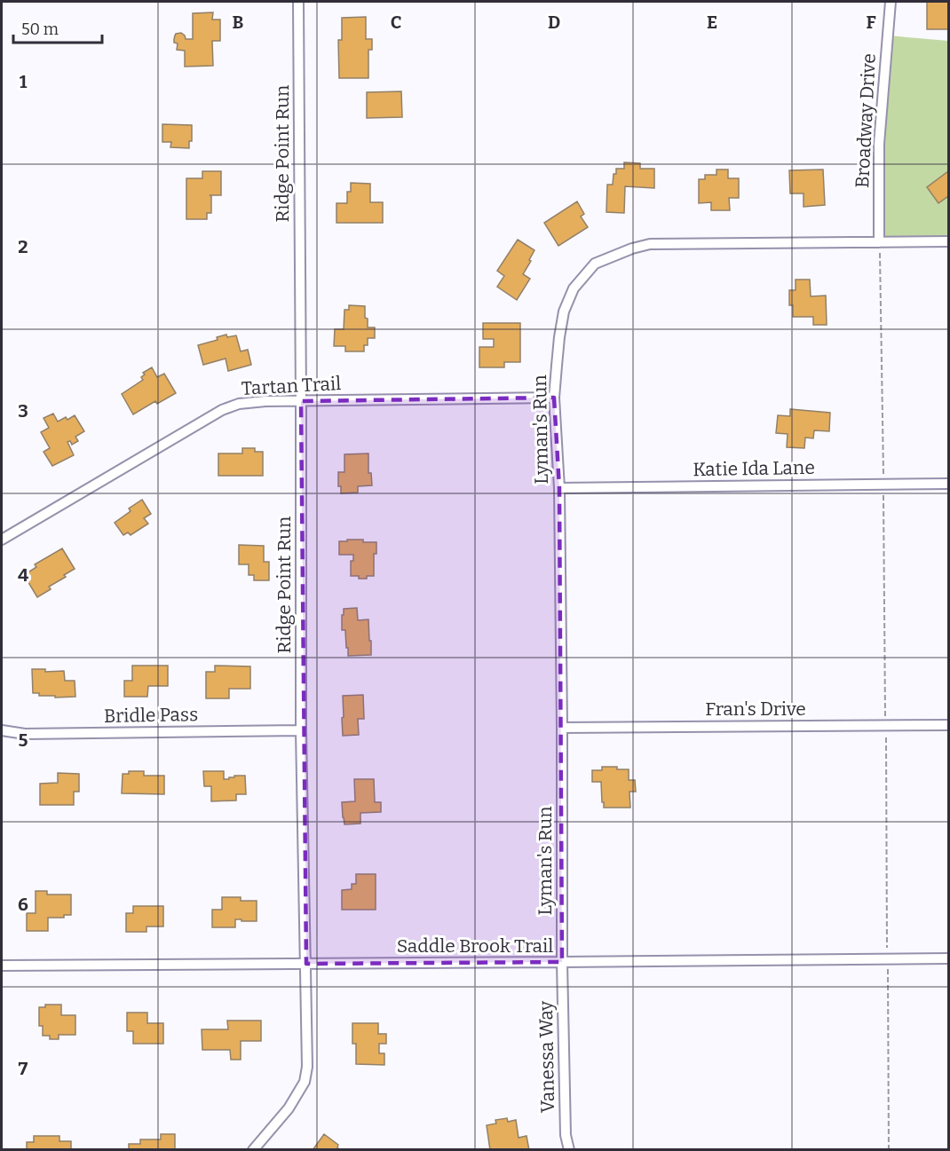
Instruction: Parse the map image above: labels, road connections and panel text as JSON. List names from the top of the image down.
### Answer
{
  "streets": {
    "street": [
      "Broadway Drive",
      "Ridge Point Run",
      "Tartan Trail",
      "Lyman's Run",
      "Katie Ida Lane",
      "Fran's Drive",
      "Bridle Pass",
      "Saddle Brook Trail",
      "Vanessa Way"
    ]
  },
  "crossings": [
    ["Broadway Drive", "Lyman's Run"],
    ["Ridge Point Run", "Tartan Trail"],
    ["Ridge Point Run", "Bridle Pass"],
    ["Ridge Point Run", "Saddle Brook Trail"],
    ["Tartan Trail", "Lyman's Run"],
    ["Lyman's Run", "Katie Ida Lane"],
    ["Lyman's Run", "Fran's Drive"],
    ["Lyman's Run", "Saddle Brook Trail"],
    ["Lyman's Run", "Vanessa Way"],
    ["Saddle Brook Trail", "Vanessa Way"]
  ],
  "scale_bar": "50 m",
  "grid": {
    "columns": [
      "B",
      "C",
      "D",
      "E",
      "F"
    ],
    "rows": [
      "1",
      "2",
      "3",
      "4",
      "5",
      "6",
      "7"
    ]
  }
}
